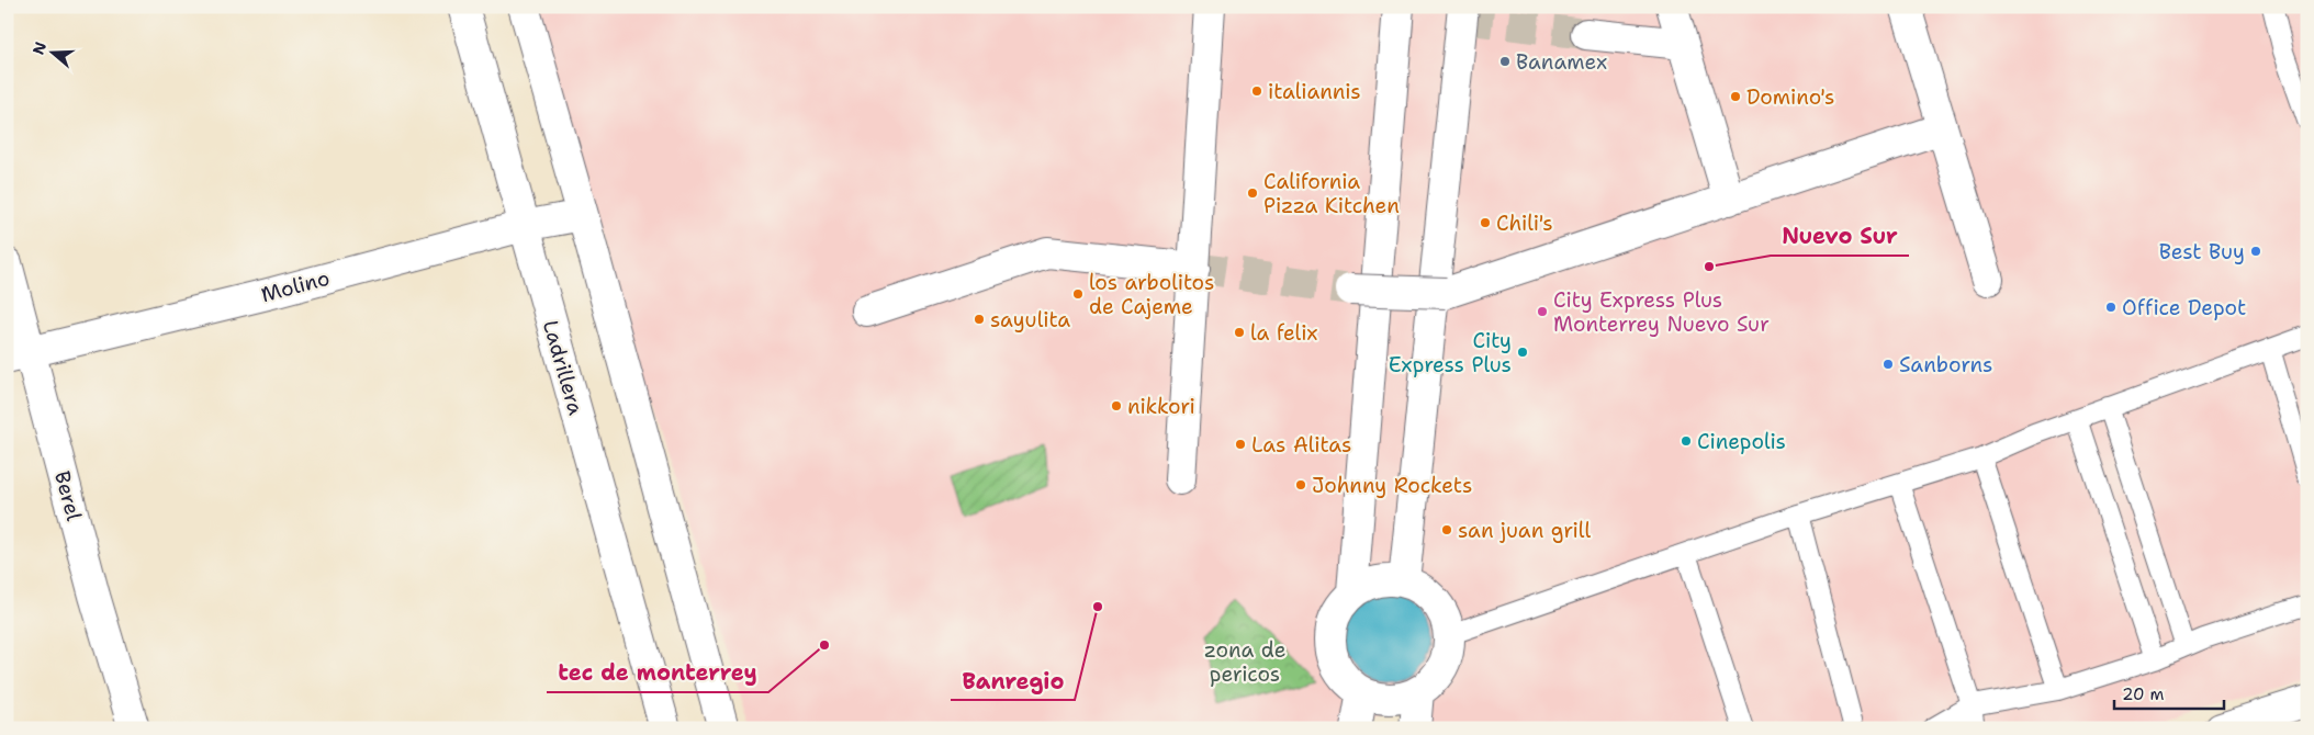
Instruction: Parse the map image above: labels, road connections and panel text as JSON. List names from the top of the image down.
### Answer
{
  "streets": {
    "street": ["Molino", "Ladrillera", "Berel"]
  },
  "crossings": [
    ["Molino", "Ladrillera"],
    ["Molino", "Berel"]
  ],
  "parks": ["zona de pericos"],
  "places": [
    "Banamex",
    "italiannis",
    "Domino's",
    "California Pizza Kitchen",
    "Chili's",
    "Best Buy",
    "Nuevo Sur",
    "los arbolitos de Cajeme",
    "Office Depot",
    "City Express Plus Monterrey Nuevo Sur",
    "sayulita",
    "la felix",
    "City Express Plus",
    "Sanborns",
    "nikkori",
    "Cinepolis",
    "Las Alitas",
    "Johnny Rockets",
    "san juan grill",
    "Banregio",
    "tec de monterrey"
  ],
  "scale_bar": "20 m",
  "north": "left"
}
